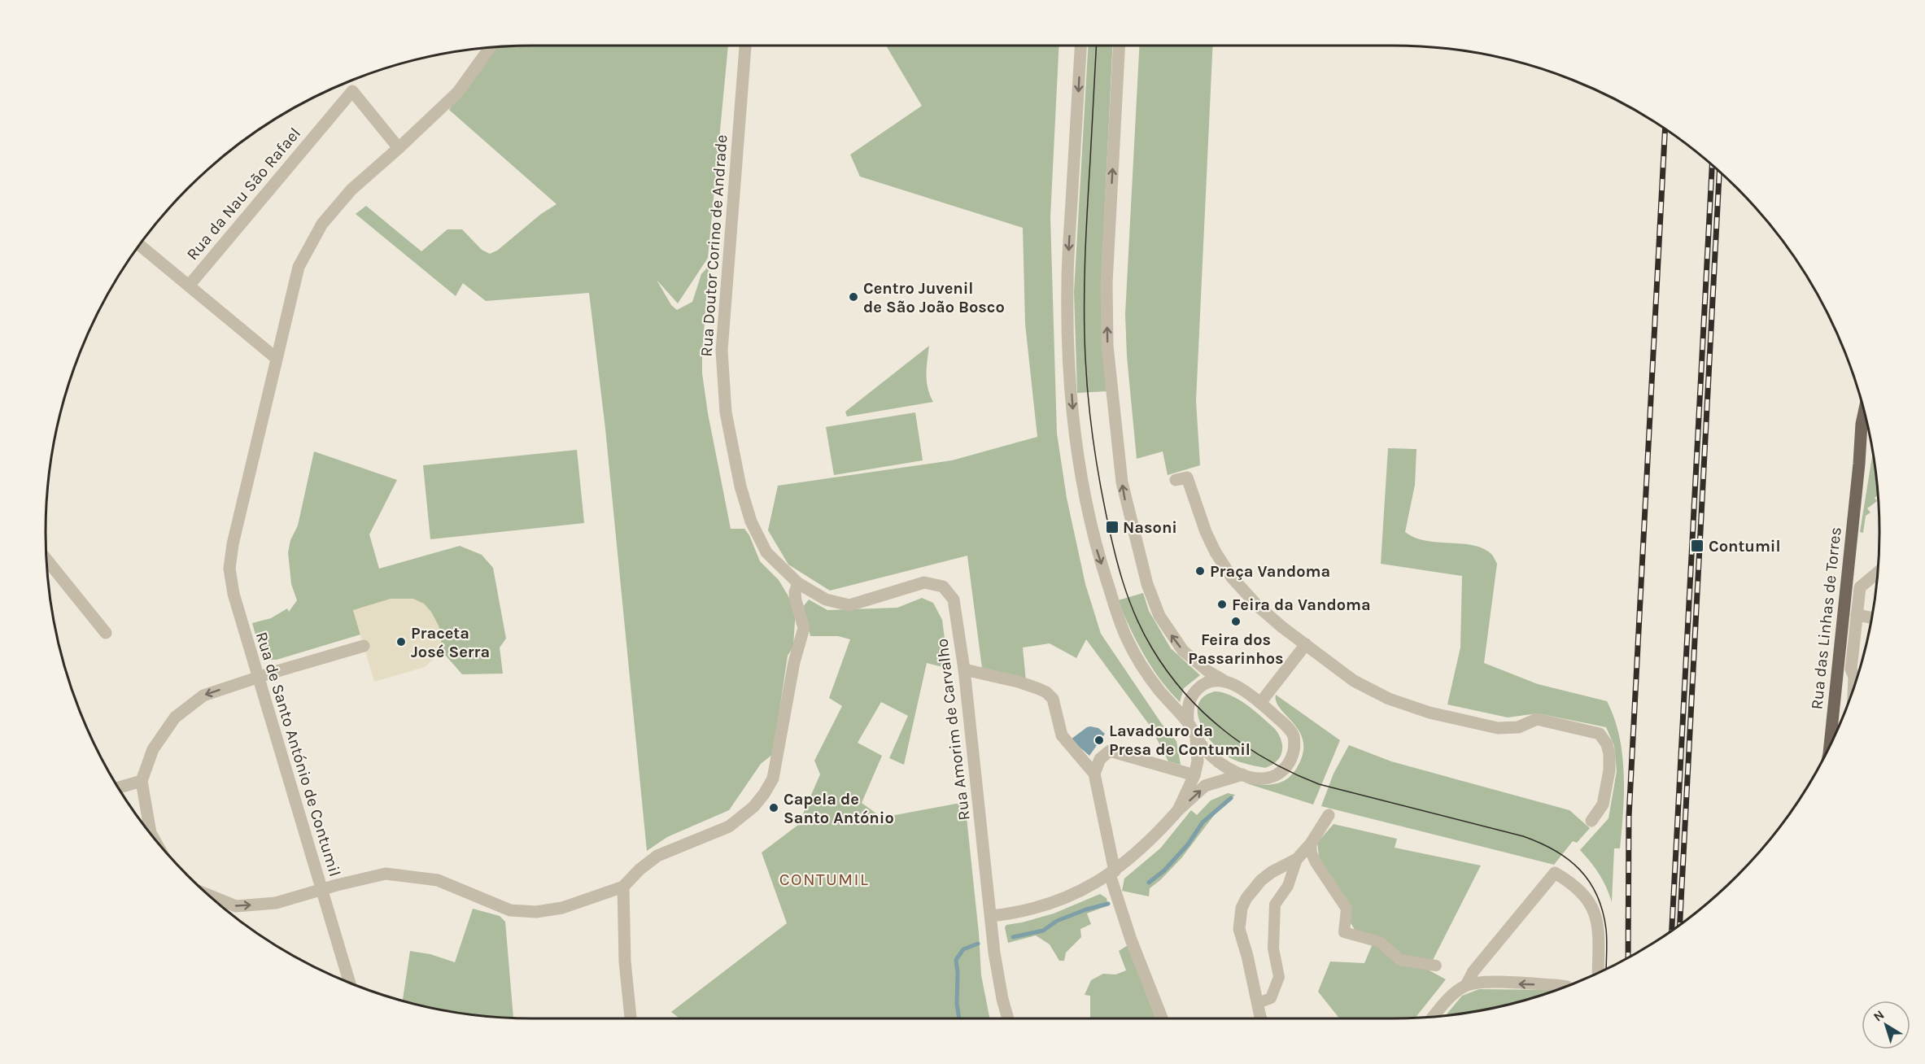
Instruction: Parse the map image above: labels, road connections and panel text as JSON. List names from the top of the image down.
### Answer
{
  "streets": {
    "main road": ["Rua das Linhas de Torres"],
    "street": [
      "Rua da Nau São Rafael",
      "Rua Doutor Corino de Andrade",
      "Rua Amorim de Carvalho",
      "Rua de Santo António de Contumil"
    ]
  },
  "crossings": [
    ["Rua da Nau São Rafael", "Rua de Santo António de Contumil"],
    ["Rua Doutor Corino de Andrade", "Rua Amorim de Carvalho"],
    ["Rua Doutor Corino de Andrade", "Rua de Santo António de Contumil"],
    ["Rua Amorim de Carvalho", "Rua de Santo António de Contumil"]
  ],
  "districts": ["CONTUMIL"],
  "places": {
    "other": [
      "Centro Juvenil de São João Bosco",
      "Praça Vandoma",
      "Feira da Vandoma",
      "Feira dos Passarinhos",
      "Praceta José Serra",
      "Lavadouro da Presa de Contumil",
      "Capela de Santo António"
    ],
    "transit": ["Nasoni", "Contumil"]
  },
  "north": "top left"
}
